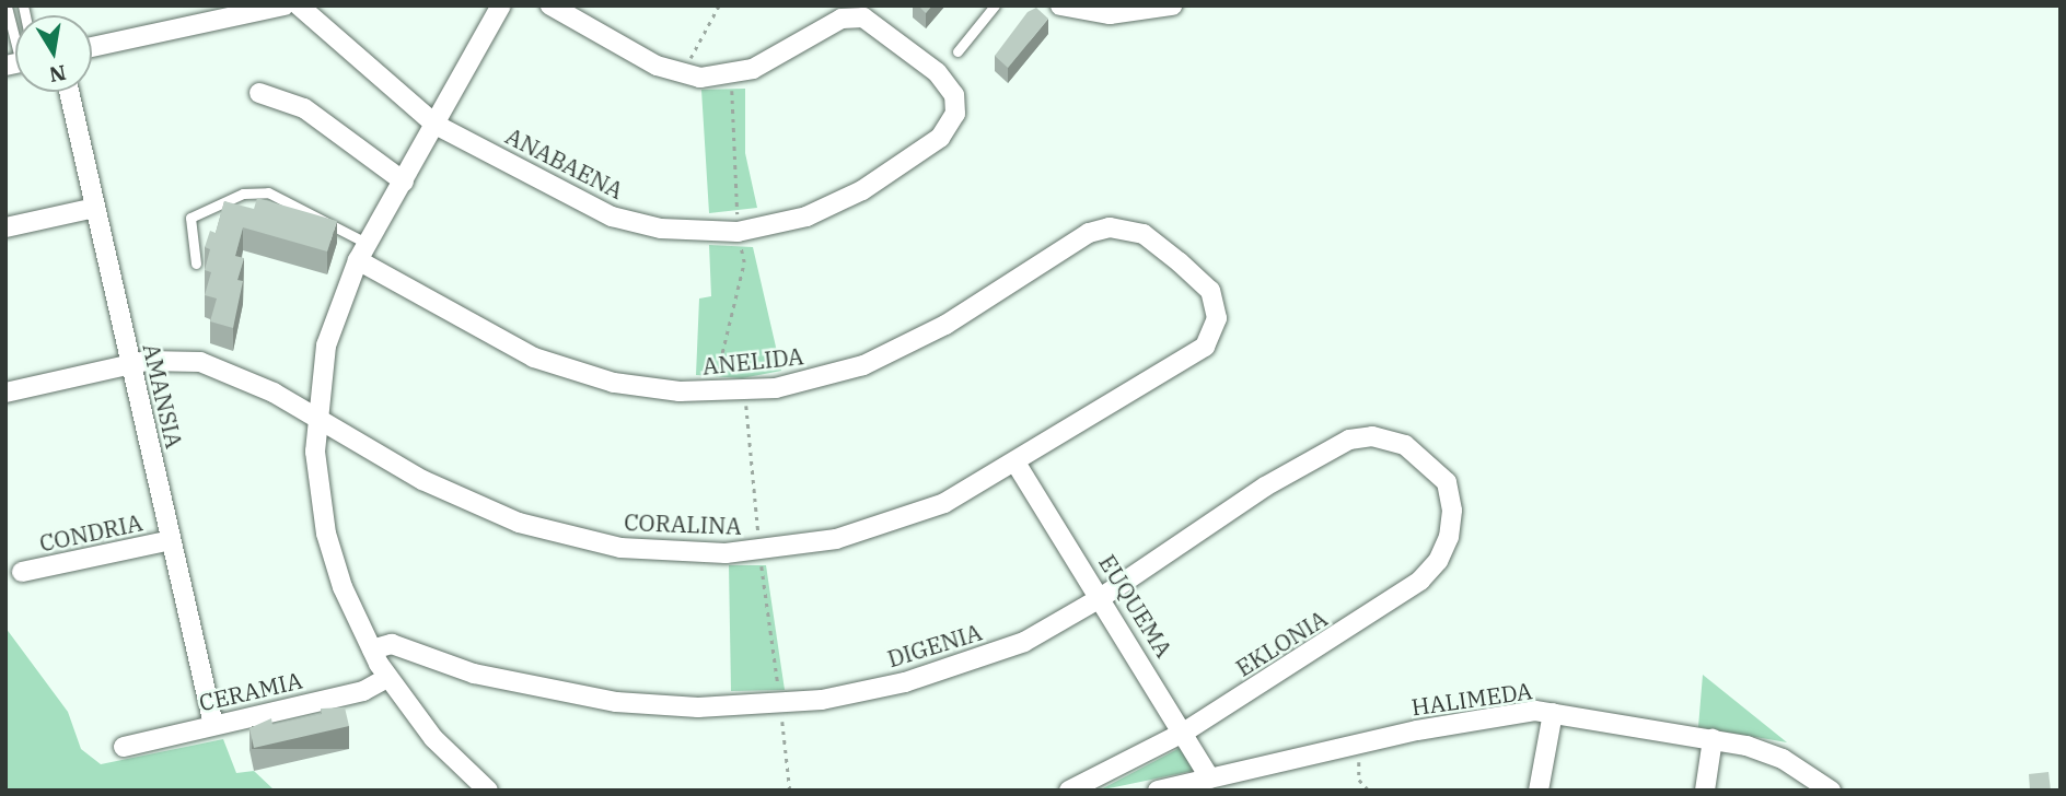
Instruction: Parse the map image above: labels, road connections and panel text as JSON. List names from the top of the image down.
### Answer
{
  "streets": {
    "street": [
      "ANABAENA",
      "ANELIDA",
      "AMANSIA",
      "CORALINA",
      "CONDRIA",
      "EUQUEMA",
      "EKLONIA",
      "DIGENIA",
      "CERAMIA",
      "HALIMEDA"
    ]
  },
  "crossings": [
    ["ANELIDA", "CORALINA"],
    ["AMANSIA", "CORALINA"],
    ["AMANSIA", "CONDRIA"],
    ["AMANSIA", "CERAMIA"],
    ["CORALINA", "EUQUEMA"],
    ["EUQUEMA", "EKLONIA"],
    ["EUQUEMA", "DIGENIA"],
    ["EUQUEMA", "HALIMEDA"],
    ["EKLONIA", "DIGENIA"]
  ],
  "north": "bottom"
}
